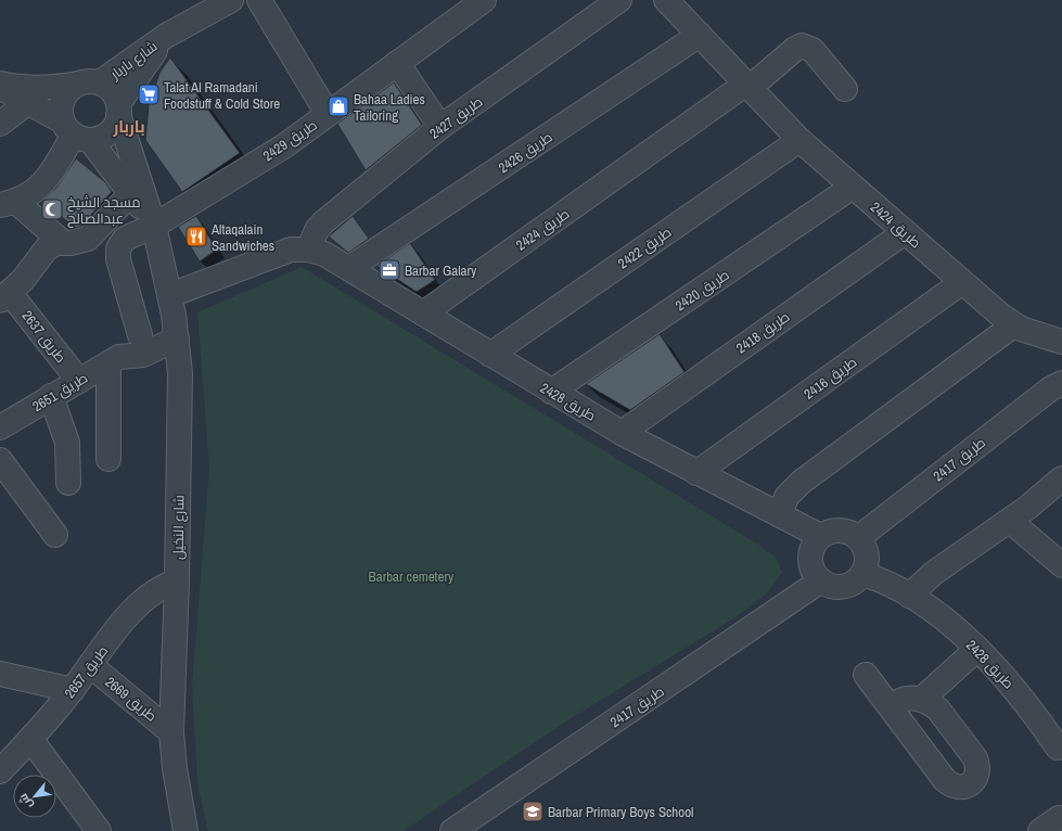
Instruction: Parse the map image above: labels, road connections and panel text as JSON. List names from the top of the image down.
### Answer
{
  "streets": {
    "street": [
      "شارع باربار",
      "طريق 2427",
      "طريق 2429",
      "طريق 2426",
      "طريق 2424",
      "طريق 2422",
      "طريق 2420",
      "طريق 2418",
      "طريق 2637",
      "طريق 2416",
      "طريق 2651",
      "طريق 2428",
      "طريق 2417",
      "شارع النخيل",
      "طريق 2657",
      "طريق 2669"
    ]
  },
  "crossings": [
    ["شارع باربار", "شارع النخيل"],
    ["طريق 2427", "طريق 2428"],
    ["طريق 2429", "طريق 2651"],
    ["طريق 2429", "شارع النخيل"],
    ["طريق 2426", "طريق 2424"],
    ["طريق 2426", "طريق 2428"],
    ["طريق 2424", "طريق 2422"],
    ["طريق 2424", "طريق 2420"],
    ["طريق 2424", "طريق 2418"],
    ["طريق 2424", "طريق 2416"],
    ["طريق 2424", "طريق 2428"],
    ["طريق 2422", "طريق 2428"],
    ["طريق 2420", "طريق 2428"],
    ["طريق 2418", "طريق 2428"],
    ["طريق 2637", "طريق 2651"],
    ["طريق 2637", "شارع النخيل"],
    ["طريق 2416", "طريق 2428"],
    ["طريق 2651", "شارع النخيل"],
    ["طريق 2428", "طريق 2417"],
    ["شارع النخيل", "طريق 2657"],
    ["شارع النخيل", "طريق 2669"],
    ["طريق 2657", "طريق 2669"]
  ],
  "districts": ["باربار"],
  "parks": ["Barbar cemetery"],
  "places": {
    "supermarket": ["Talat Al Ramadani Foodstuff & Cold Store"],
    "shop": ["Bahaa Ladies Tailoring"],
    "mosque": ["مسجد الشيخ عبدالصالح"],
    "restaurant": ["Altaqalain Sandwiches"],
    "office": ["Barbar Galary"],
    "school or university": ["Barbar Primary Boys School"]
  },
  "north": "bottom left"
}
